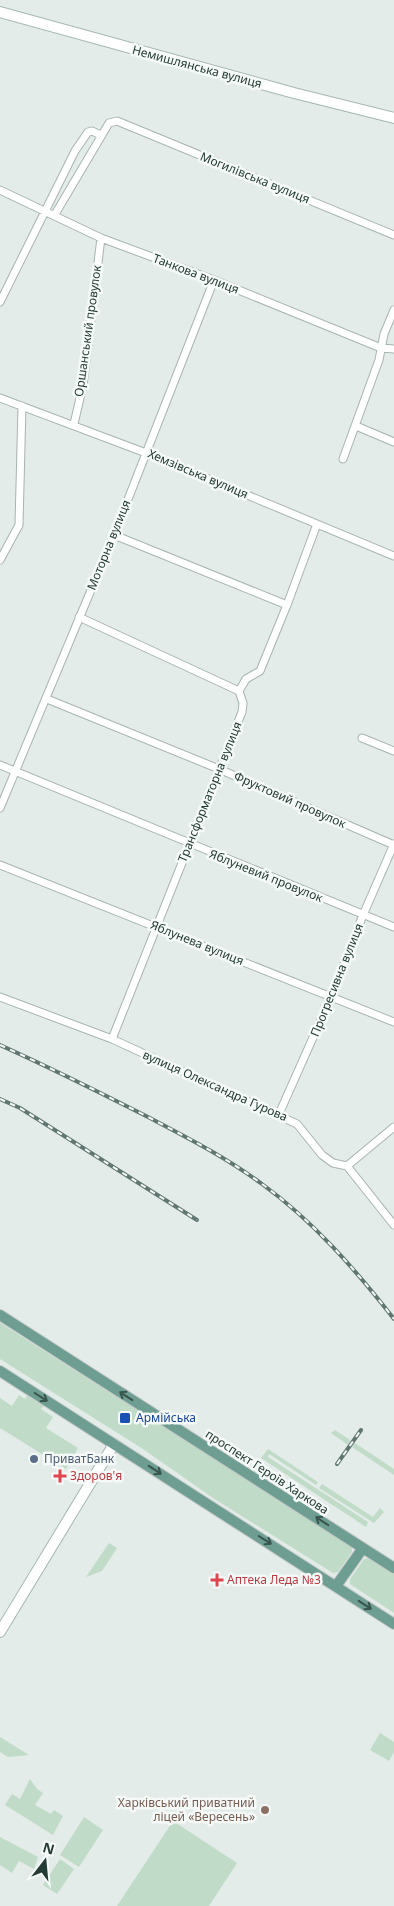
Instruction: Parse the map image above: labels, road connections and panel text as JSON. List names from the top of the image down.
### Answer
{
  "streets": {
    "main road": ["проспект Героїв Харкова"],
    "street": [
      "Немишлянська вулиця",
      "Могилівська вулиця",
      "Танкова вулиця",
      "Оршанський провулок",
      "Хемзівська вулиця",
      "Моторна вулиця",
      "Трансформаторна вулиця",
      "Фруктовий провулок",
      "Яблуневий провулок",
      "Яблунева вулиця",
      "Прогресивна вулиця",
      "вулиця Олександра Гурова"
    ]
  },
  "crossings": [
    ["Танкова вулиця", "Оршанський провулок"],
    ["Танкова вулиця", "Моторна вулиця"],
    ["Оршанський провулок", "Хемзівська вулиця"],
    ["Хемзівська вулиця", "Моторна вулиця"],
    ["Моторна вулиця", "Фруктовий провулок"],
    ["Моторна вулиця", "Яблуневий провулок"],
    ["Трансформаторна вулиця", "Фруктовий провулок"],
    ["Трансформаторна вулиця", "Яблуневий провулок"],
    ["Трансформаторна вулиця", "Яблунева вулиця"],
    ["Трансформаторна вулиця", "вулиця Олександра Гурова"],
    ["Фруктовий провулок", "Прогресивна вулиця"],
    ["Яблуневий провулок", "Прогресивна вулиця"],
    ["Яблунева вулиця", "Прогресивна вулиця"],
    ["Прогресивна вулиця", "вулиця Олександра Гурова"]
  ],
  "places": {
    "transit": ["Армійська"],
    "other": ["ПриватБанк", "Харківський приватний ліцей «Вересень»"],
    "health": ["Здоров'я", "Аптека Леда №3"]
  },
  "north": "top"
}
